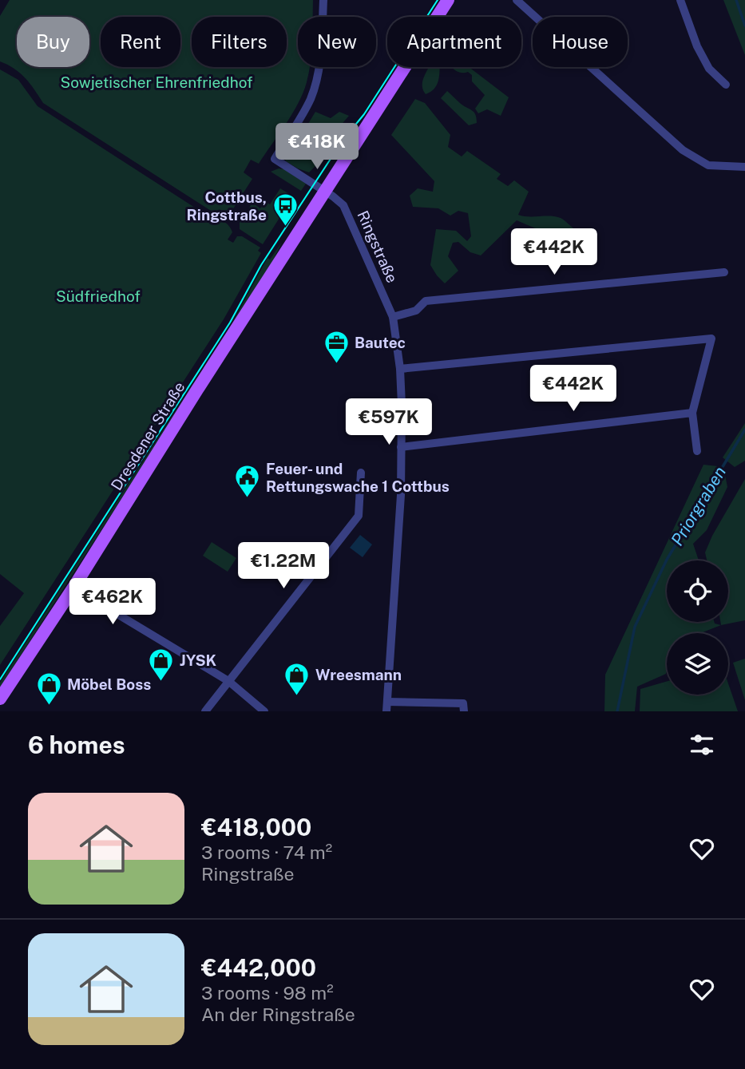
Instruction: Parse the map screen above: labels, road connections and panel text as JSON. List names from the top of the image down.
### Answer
{
  "streets": {
    "main road": ["Dresdener Straße"],
    "street": ["Ringstraße"]
  },
  "crossings": [
    ["Ringstraße", "Dresdener Straße"]
  ],
  "water": ["Priorgraben"],
  "parks": ["Sowjetischer Ehrenfriedhof", "Südfriedhof"],
  "places": {
    "bus stop": ["Cottbus, Ringstraße"],
    "office": ["Bautec"],
    "public building": ["Feuer- und Rettungswache 1 Cottbus"],
    "shop": ["JYSK", "Wreesmann", "Möbel Boss"]
  },
  "page": {
    "chip": [
      "Buy",
      "Rent",
      "Filters",
      "New",
      "Apartment",
      "House"
    ],
    "price": [
      "€418K",
      "€442K",
      "€442K",
      "€597K",
      "€1.22M",
      "€462K"
    ],
    "heading": "6 homes",
    "list": [
      {
        "name": "€418,000",
        "note": "3 rooms · 74 m² · Ringstraße"
      },
      {
        "name": "€442,000",
        "note": "3 rooms · 98 m² · An der Ringstraße"
      }
    ]
  }
}
